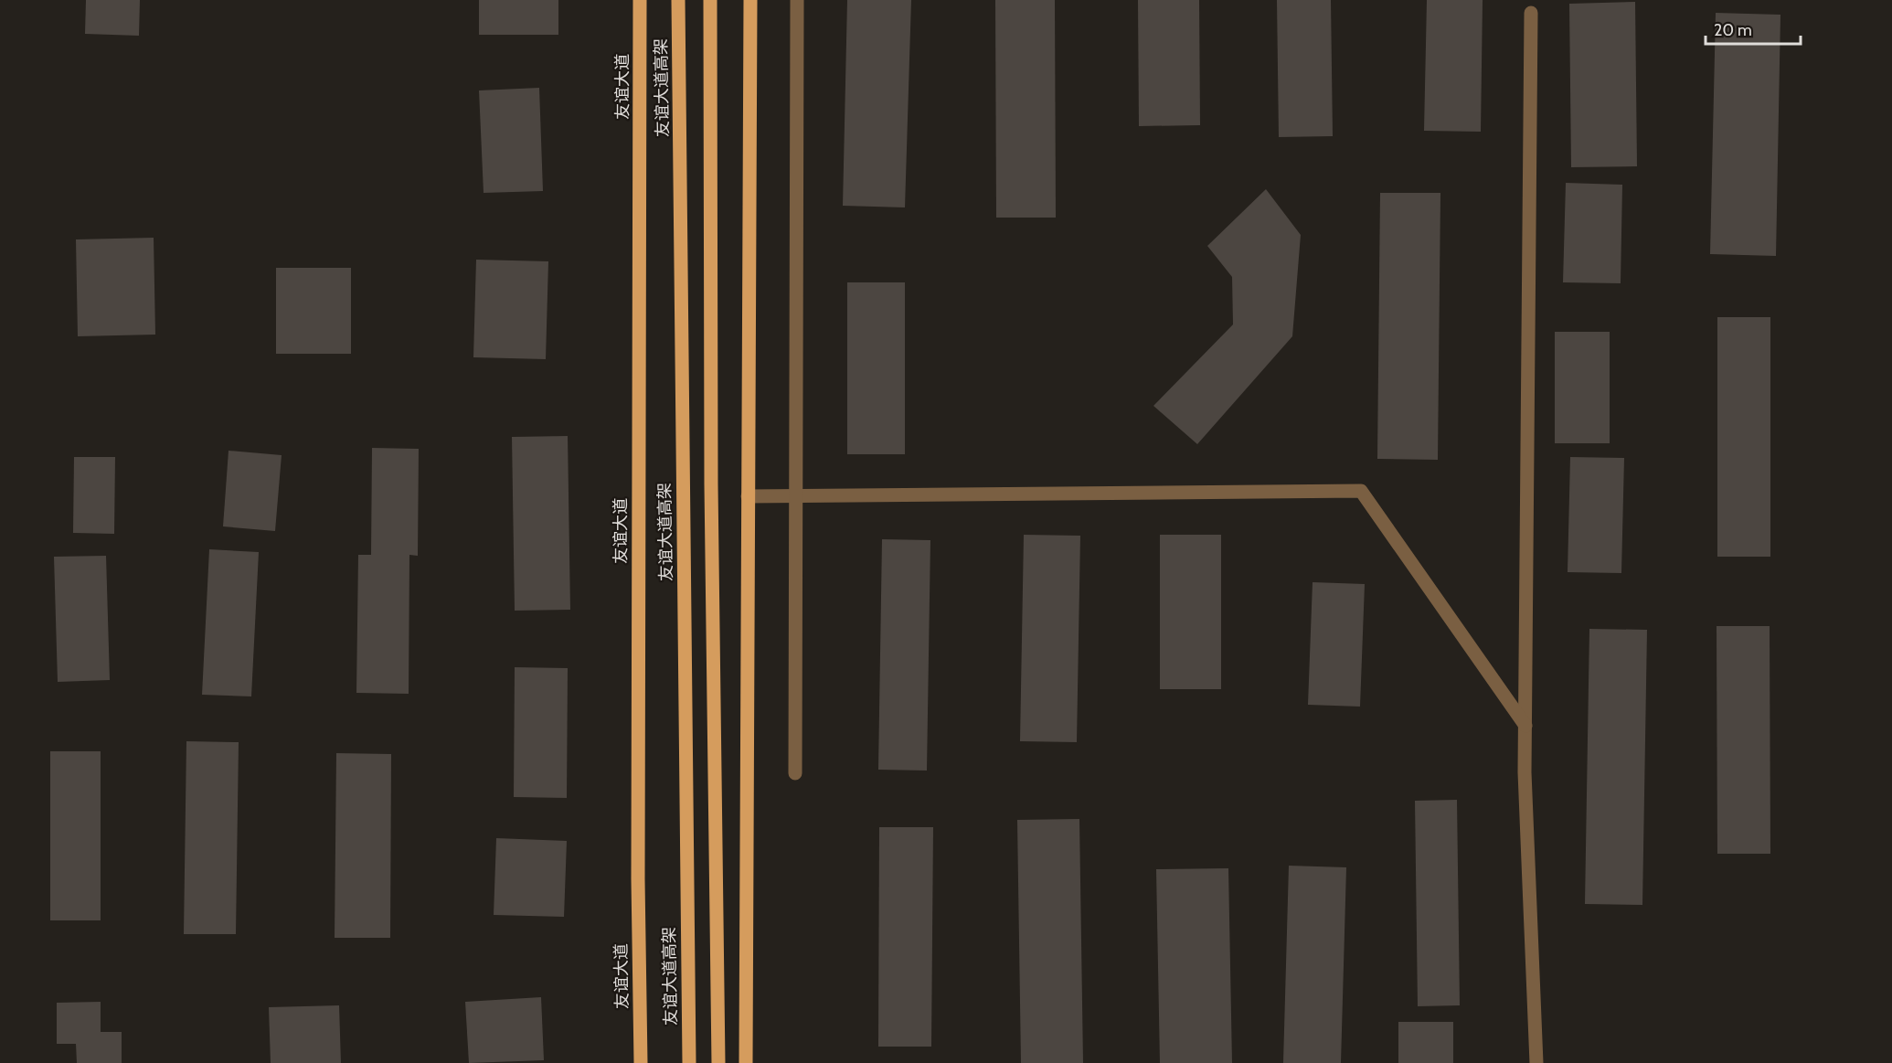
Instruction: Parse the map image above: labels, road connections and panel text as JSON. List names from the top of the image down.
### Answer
{
  "streets": {
    "main road": ["友谊大道", "友谊大道高架"]
  },
  "scale_bar": "20 m"
}
